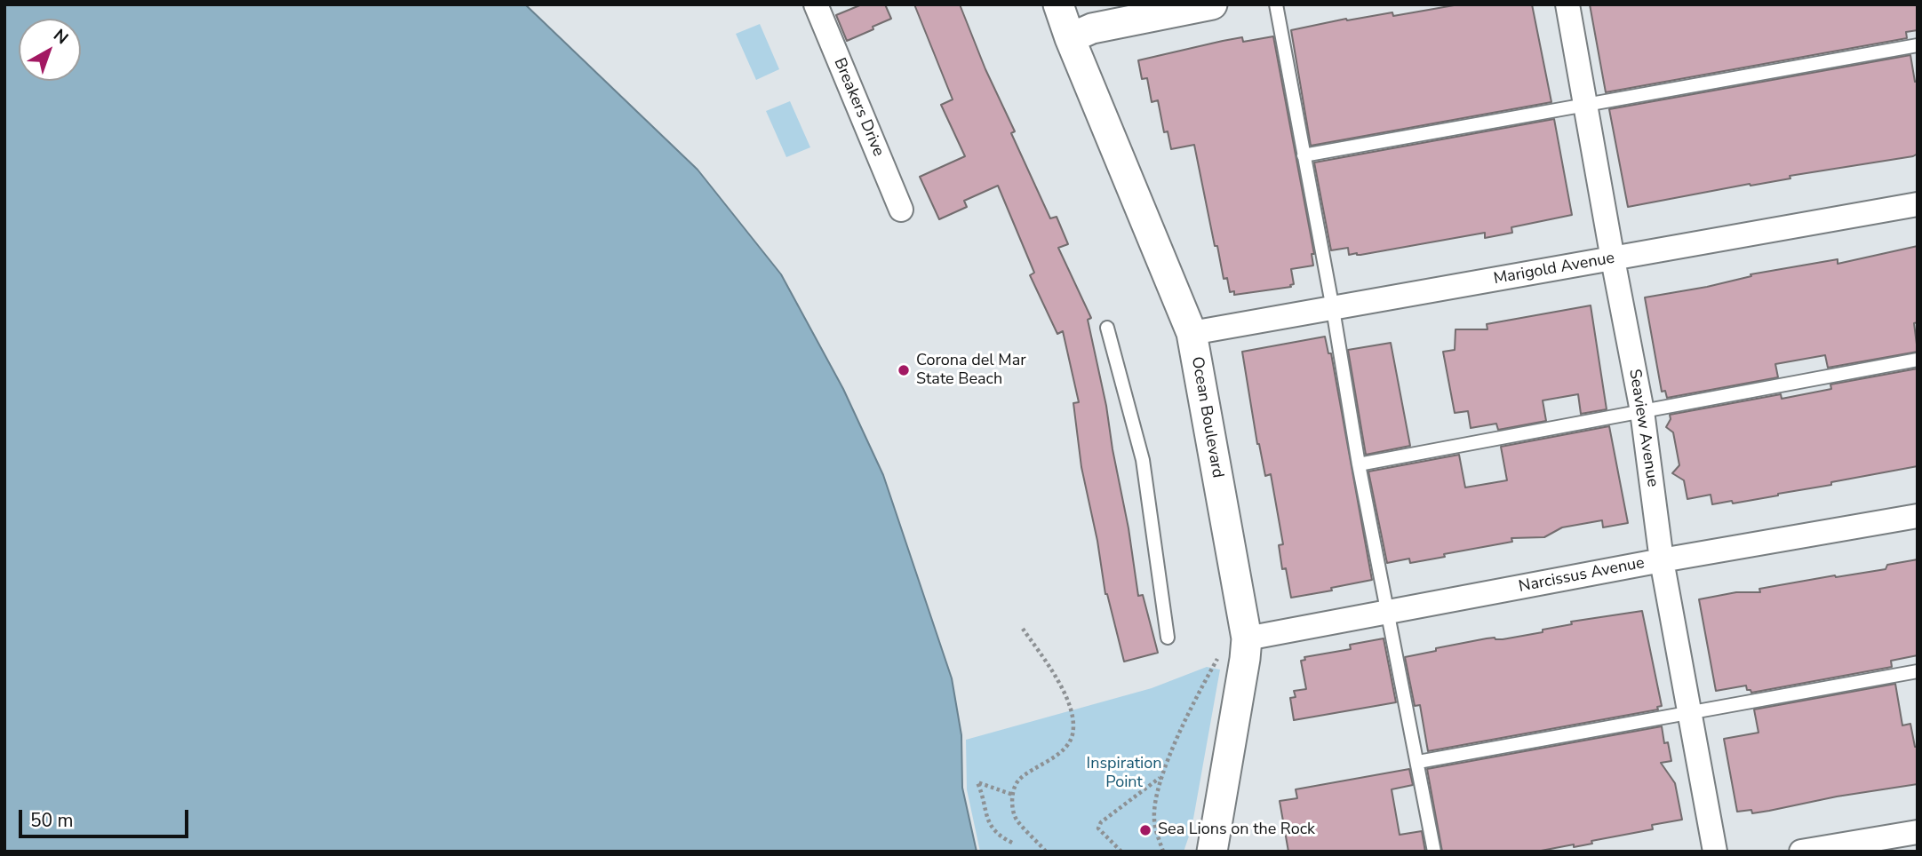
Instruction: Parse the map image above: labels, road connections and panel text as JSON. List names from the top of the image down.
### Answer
{
  "streets": {
    "street": [
      "Breakers Drive",
      "Marigold Avenue",
      "Ocean Boulevard",
      "Seaview Avenue",
      "Narcissus Avenue"
    ]
  },
  "crossings": [
    ["Marigold Avenue", "Ocean Boulevard"],
    ["Marigold Avenue", "Seaview Avenue"],
    ["Ocean Boulevard", "Narcissus Avenue"],
    ["Seaview Avenue", "Narcissus Avenue"]
  ],
  "parks": ["Inspiration Point"],
  "places": ["Corona del Mar State Beach", "Sea Lions on the Rock"],
  "scale_bar": "50 m",
  "north": "top right"
}
